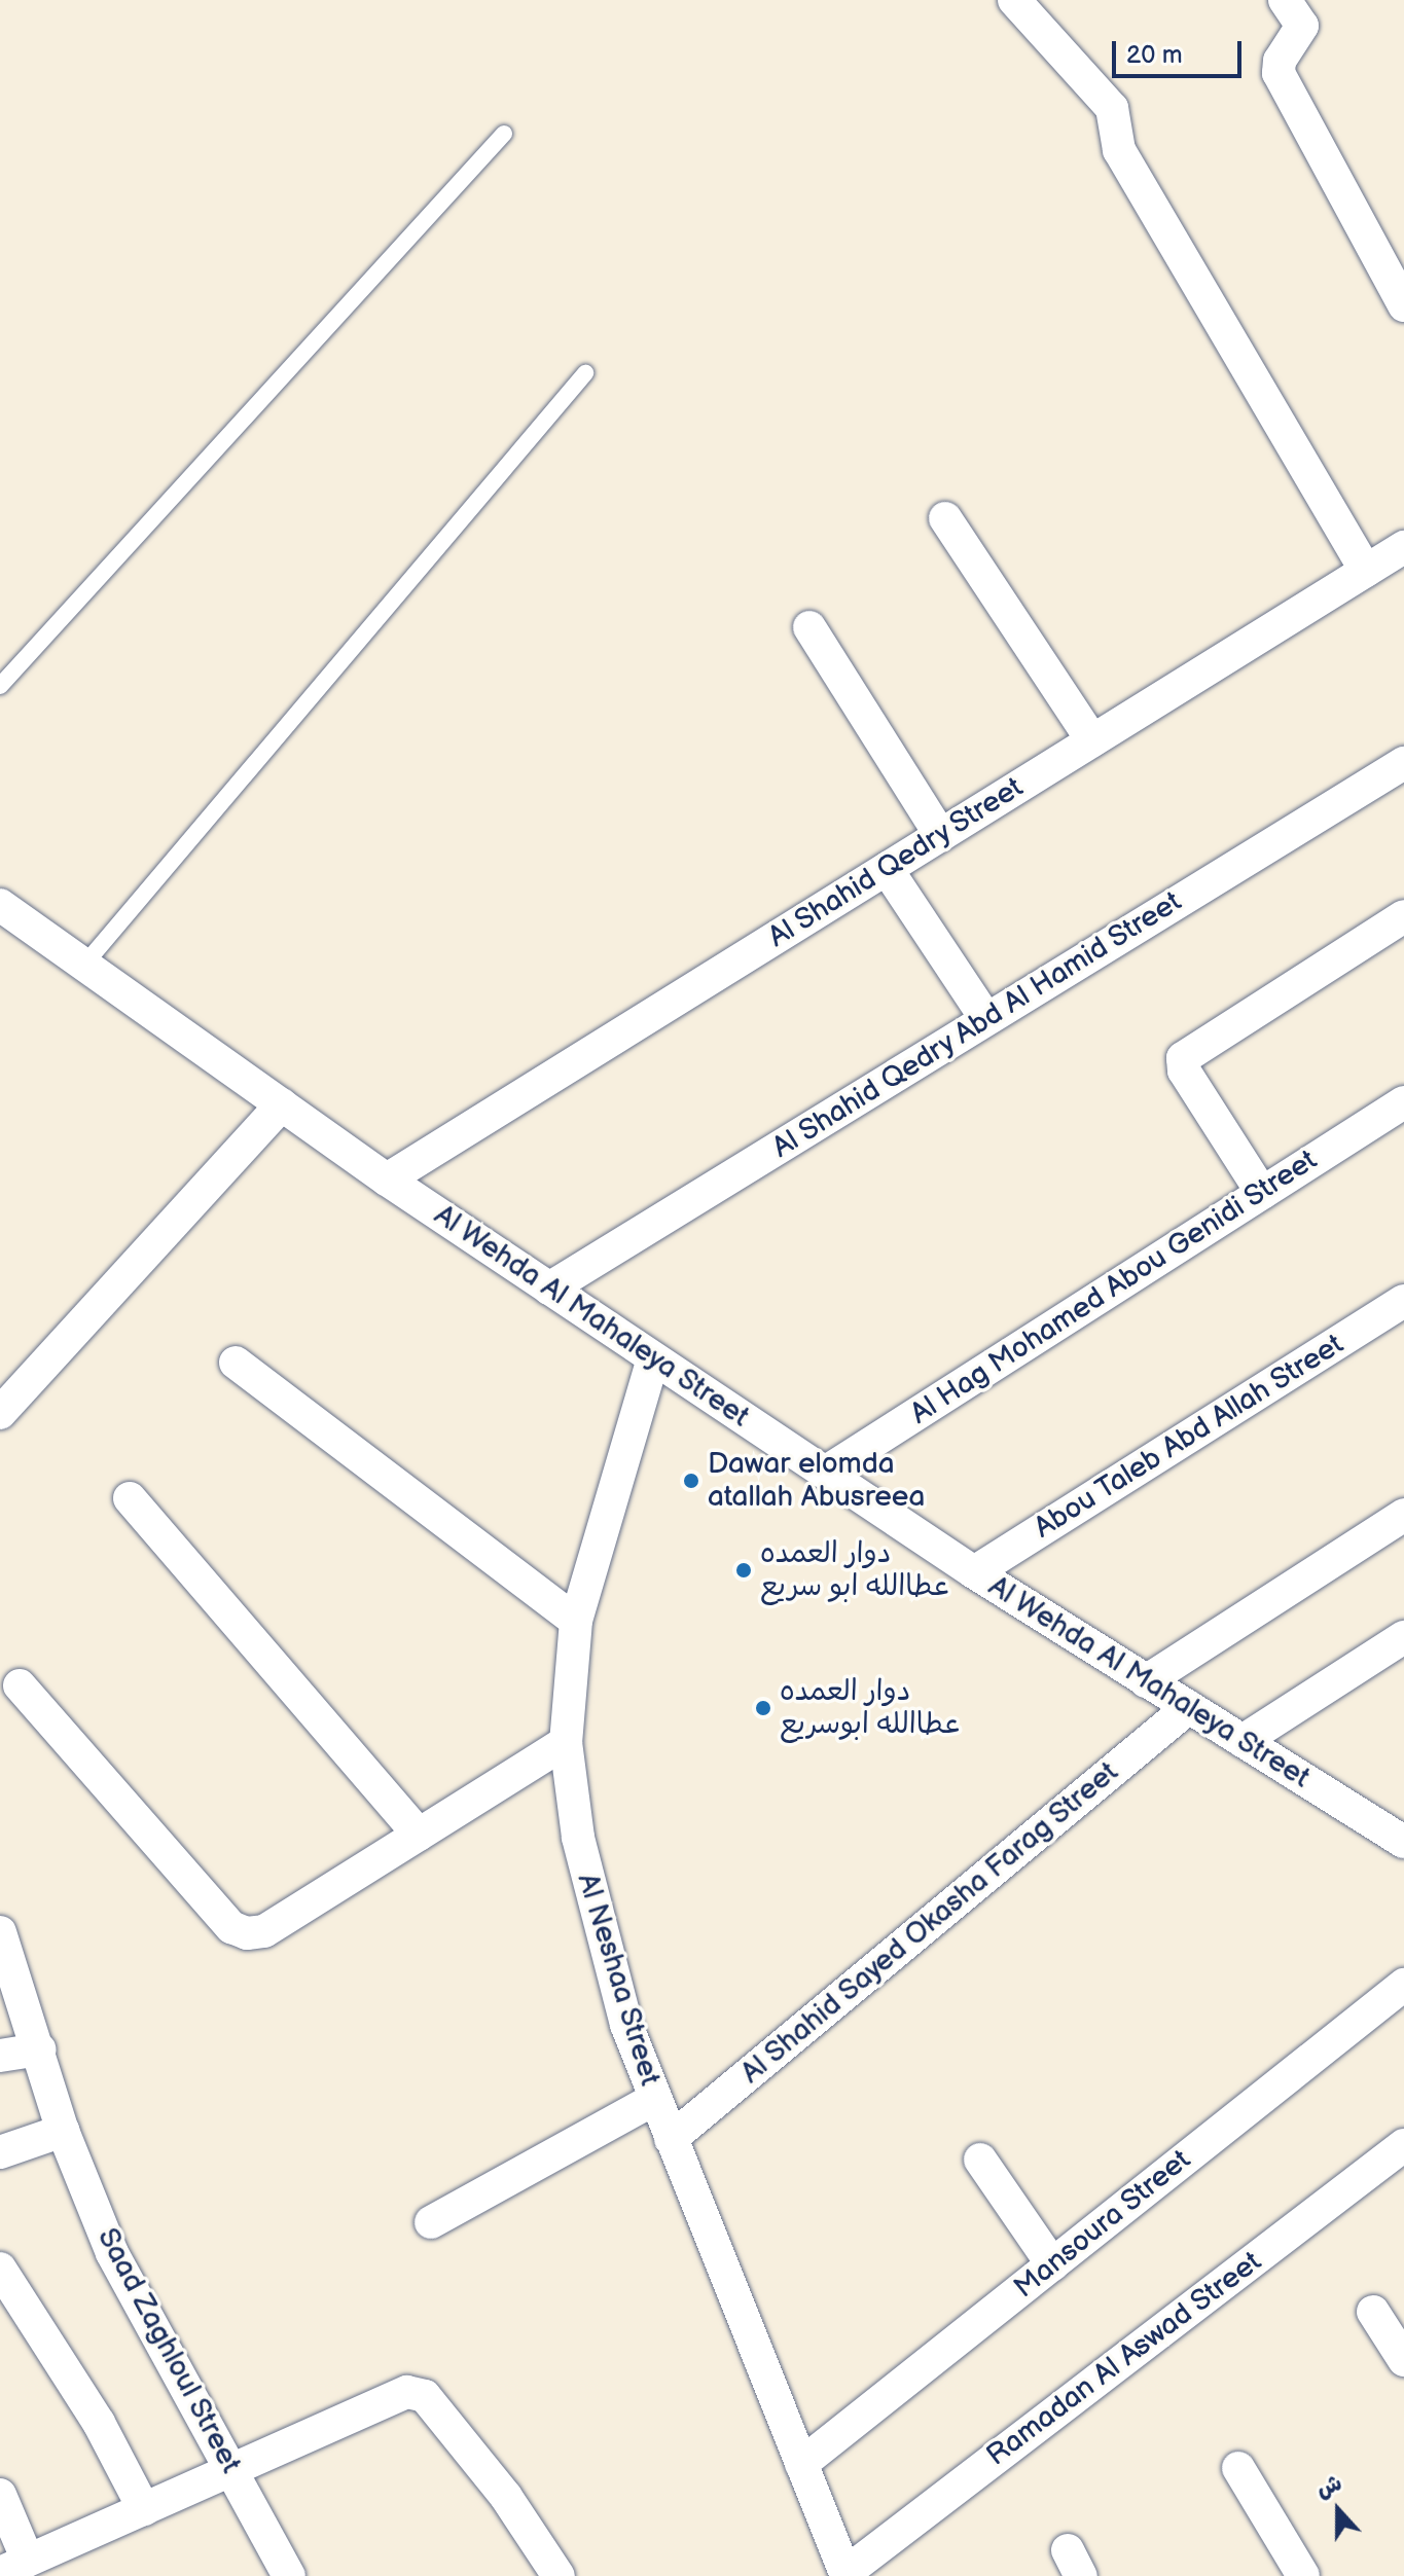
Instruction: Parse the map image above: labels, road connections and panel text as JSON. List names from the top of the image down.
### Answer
{
  "streets": {
    "street": [
      "Al Shahid Qedry Street",
      "Al Shahid Qedry Abd Al Hamid Street",
      "Al Hag Mohamed Abou Genidi Street",
      "Al Wehda Al Mahaleya Street",
      "Abou Taleb Abd Allah Street",
      "Al Shahid Sayed Okasha Farag Street",
      "Al Neshaa Street",
      "Mansoura Street",
      "Saad Zaghloul Street",
      "Ramadan Al Aswad Street"
    ]
  },
  "crossings": [
    ["Al Shahid Qedry Street", "Al Wehda Al Mahaleya Street"],
    ["Al Shahid Qedry Abd Al Hamid Street", "Al Wehda Al Mahaleya Street"],
    ["Al Hag Mohamed Abou Genidi Street", "Al Wehda Al Mahaleya Street"],
    ["Al Wehda Al Mahaleya Street", "Abou Taleb Abd Allah Street"],
    ["Al Wehda Al Mahaleya Street", "Al Shahid Sayed Okasha Farag Street"],
    ["Al Wehda Al Mahaleya Street", "Al Neshaa Street"],
    ["Al Shahid Sayed Okasha Farag Street", "Al Neshaa Street"],
    ["Al Neshaa Street", "Mansoura Street"],
    ["Al Neshaa Street", "Ramadan Al Aswad Street"]
  ],
  "places": ["Dawar elomda atallah Abusreea", "دوار العمده عطاالله ابو سريع", "دوار العمده عطاالله ابوسريع"],
  "scale_bar": "20 m",
  "north": "top"
}
